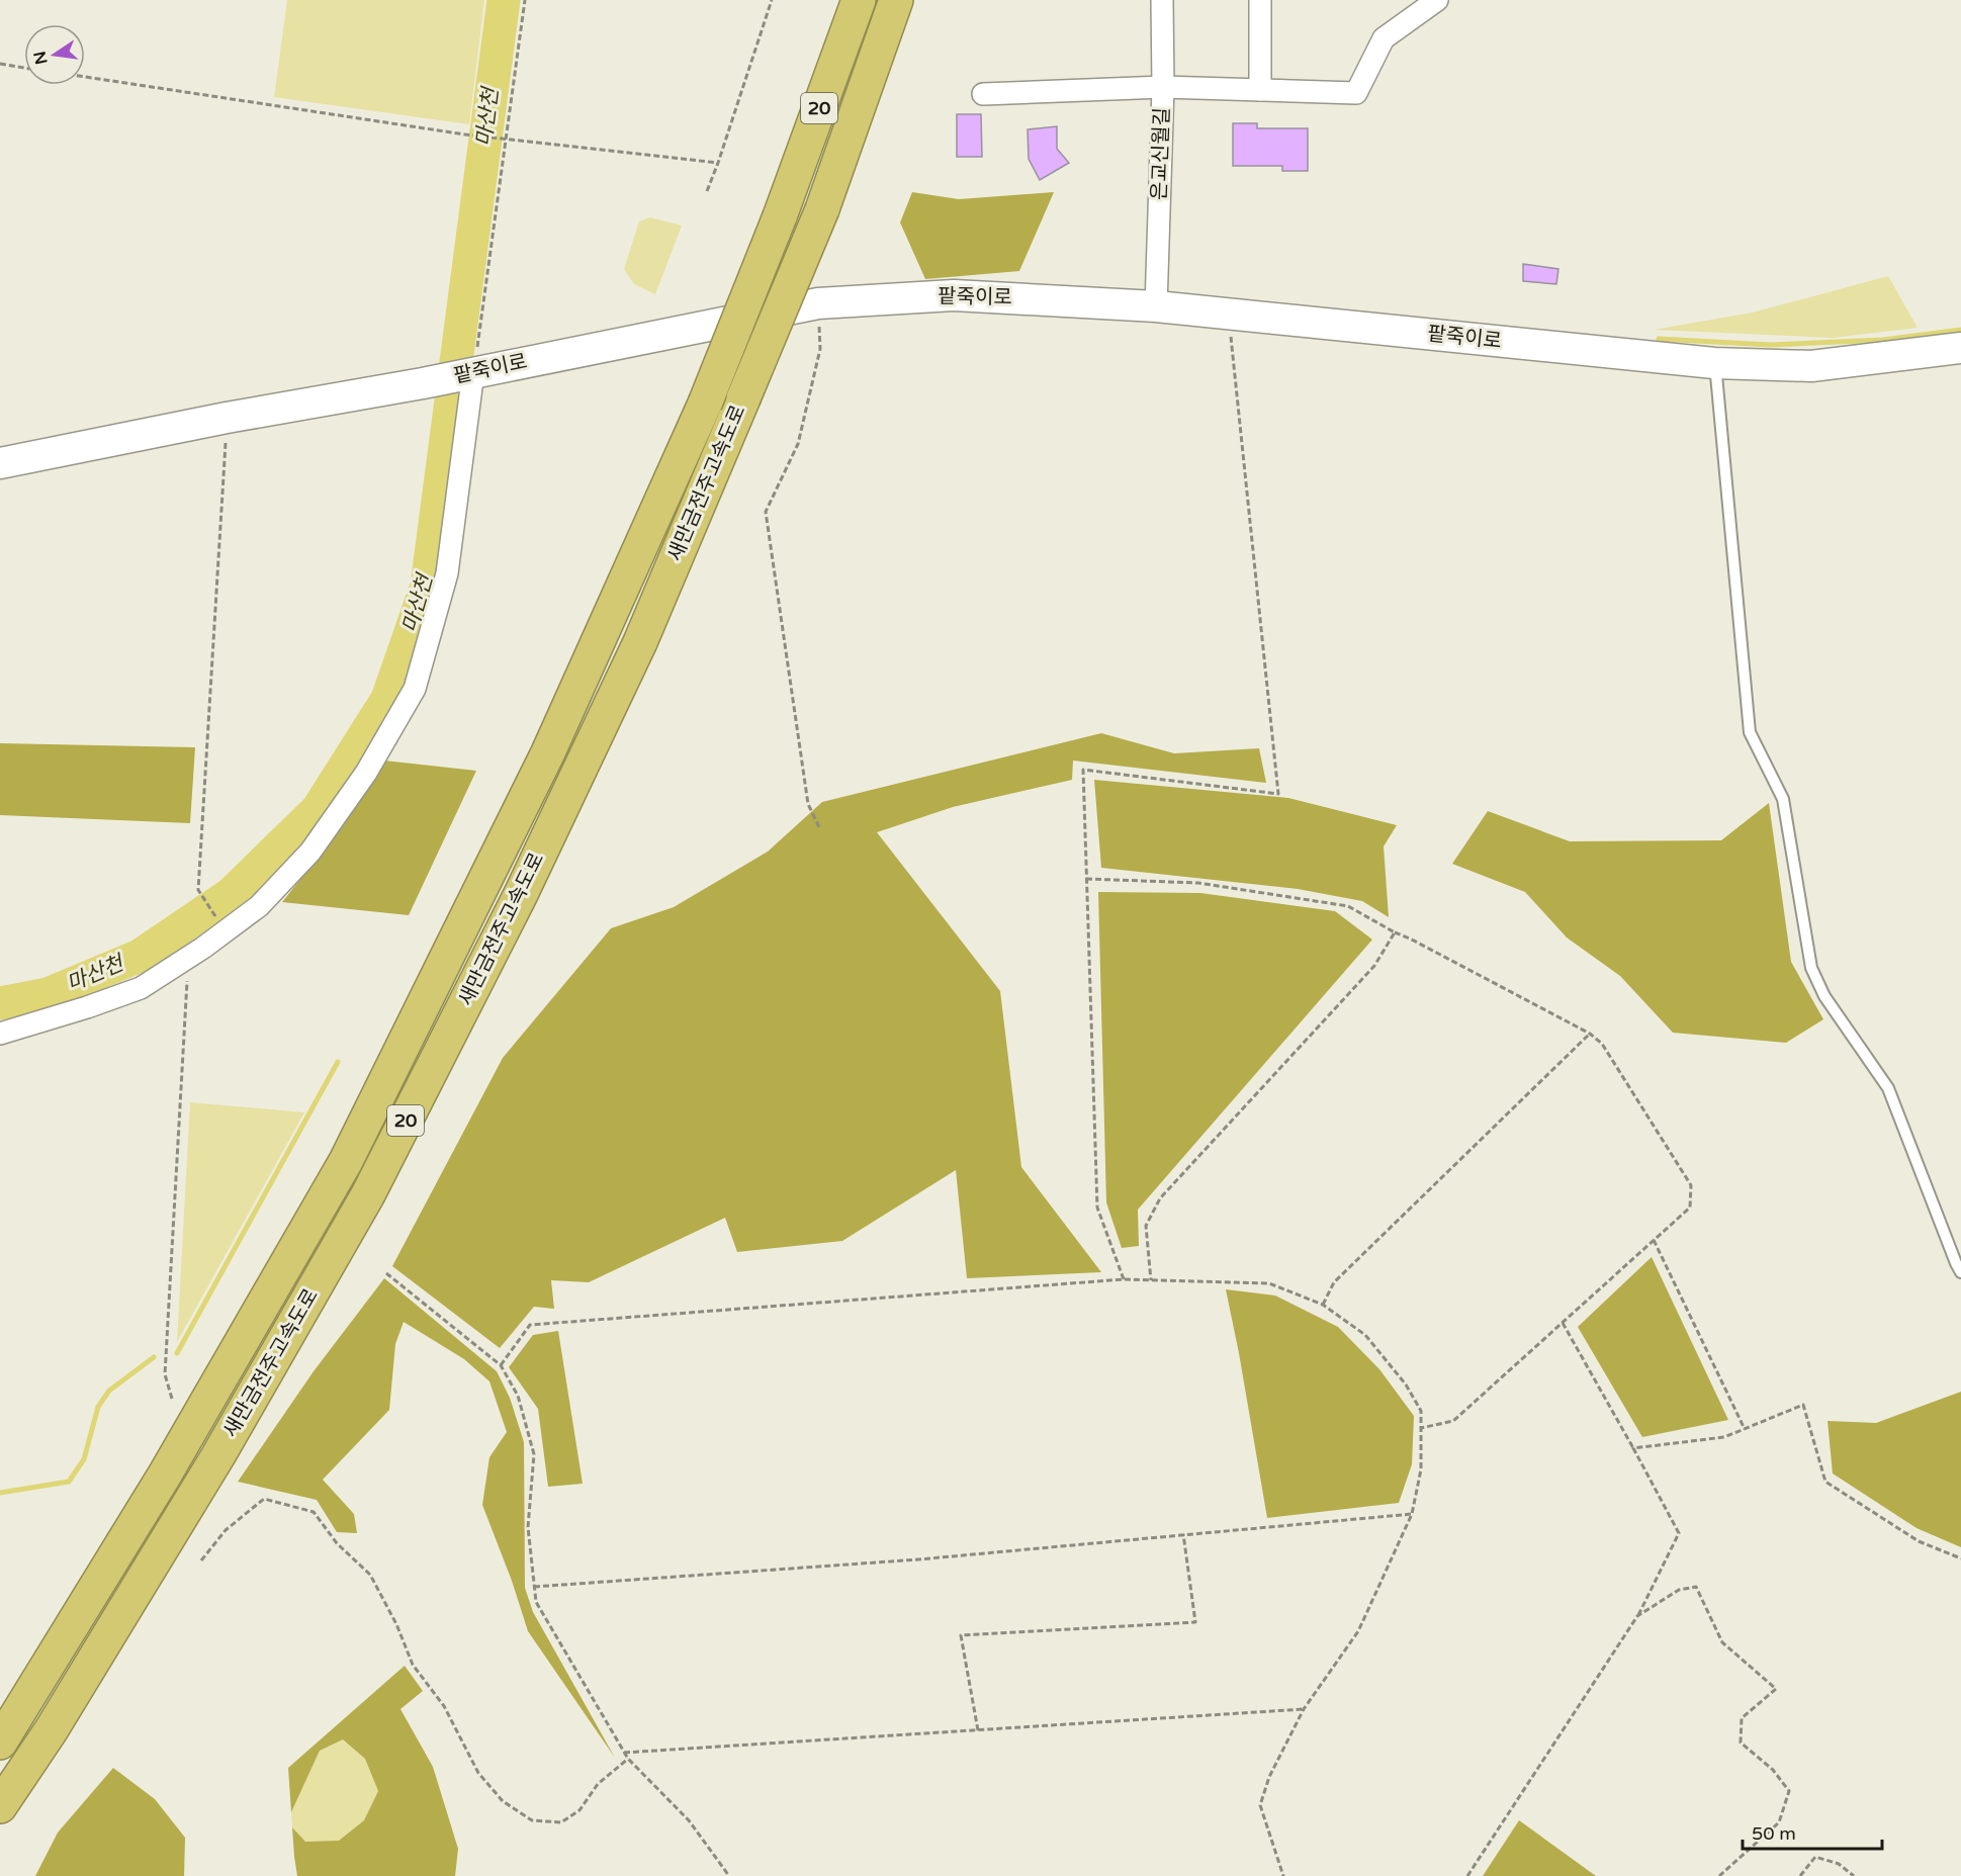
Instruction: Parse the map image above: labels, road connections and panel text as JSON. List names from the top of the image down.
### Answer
{
  "streets": {
    "highway": ["20", "새만금전주고속도로"],
    "street": ["은교신월길", "팥죽이로"]
  },
  "crossings": [
    ["은교신월길", "팥죽이로"]
  ],
  "water": ["마산천"],
  "scale_bar": "50 m",
  "north": "left"
}
